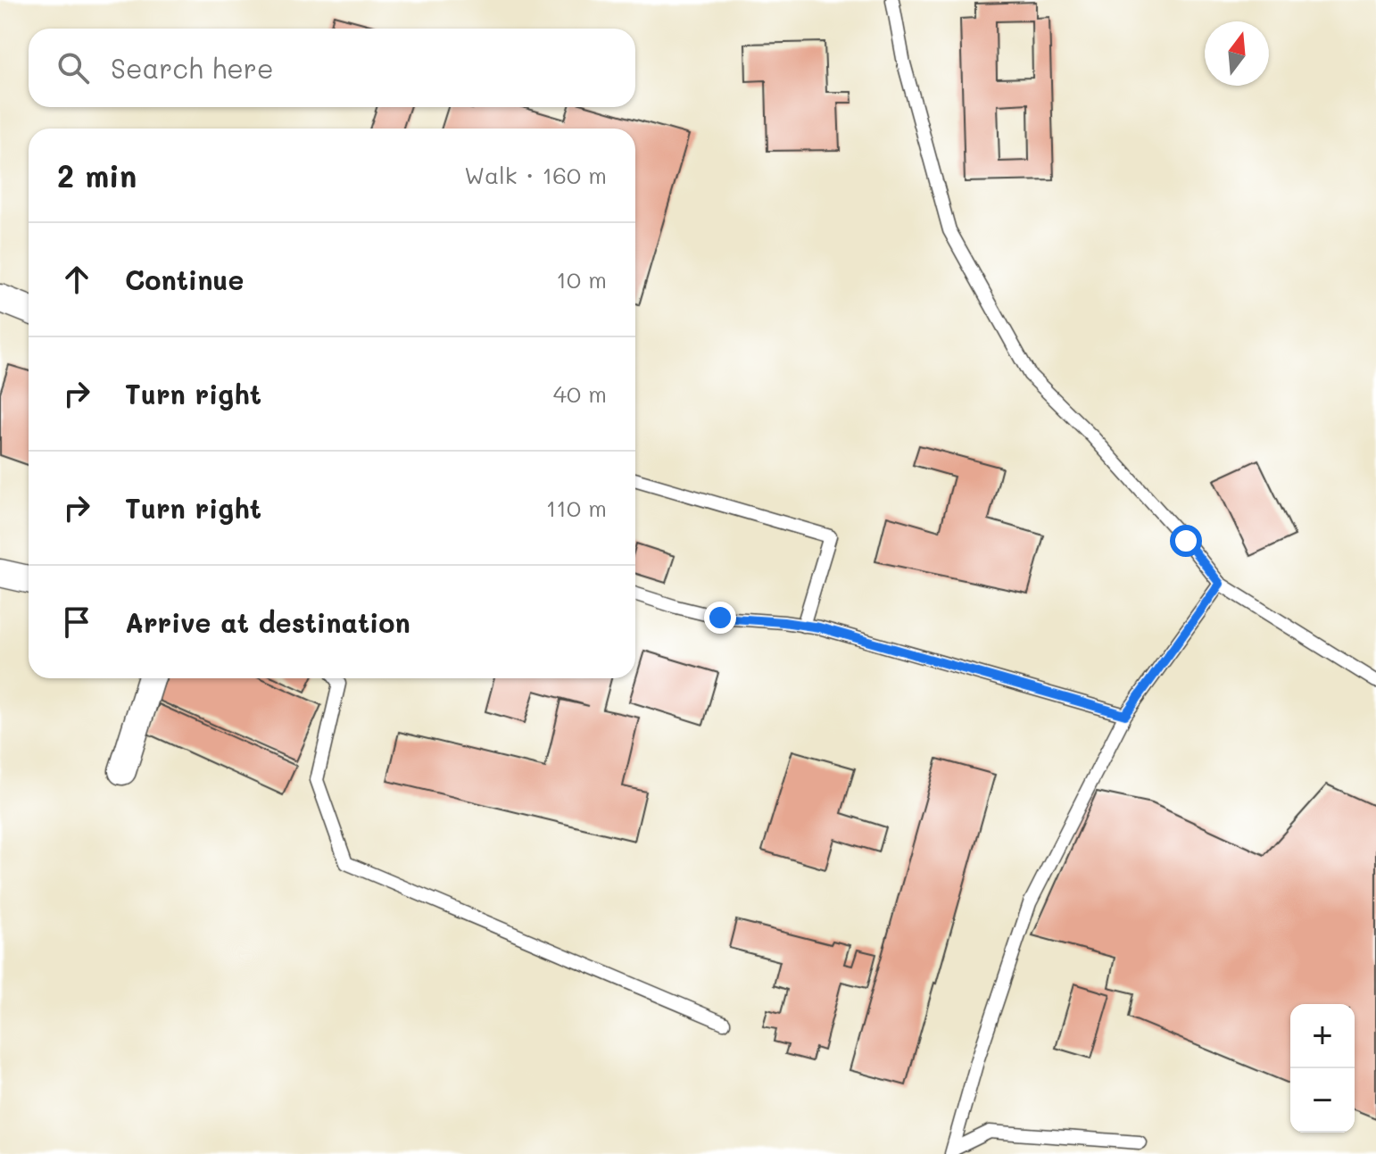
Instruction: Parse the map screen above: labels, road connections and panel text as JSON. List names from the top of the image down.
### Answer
{
  "north": "top",
  "page": {
    "search": "Search here",
    "heading": ["2 min", "Walk · 160 m"],
    "list": [
      ["Continue", "10 m"],
      ["Turn right", "40 m"],
      ["Turn right", "110 m"],
      "Arrive at destination"
    ],
    "map_buttons": ["+", "−"]
  }
}
